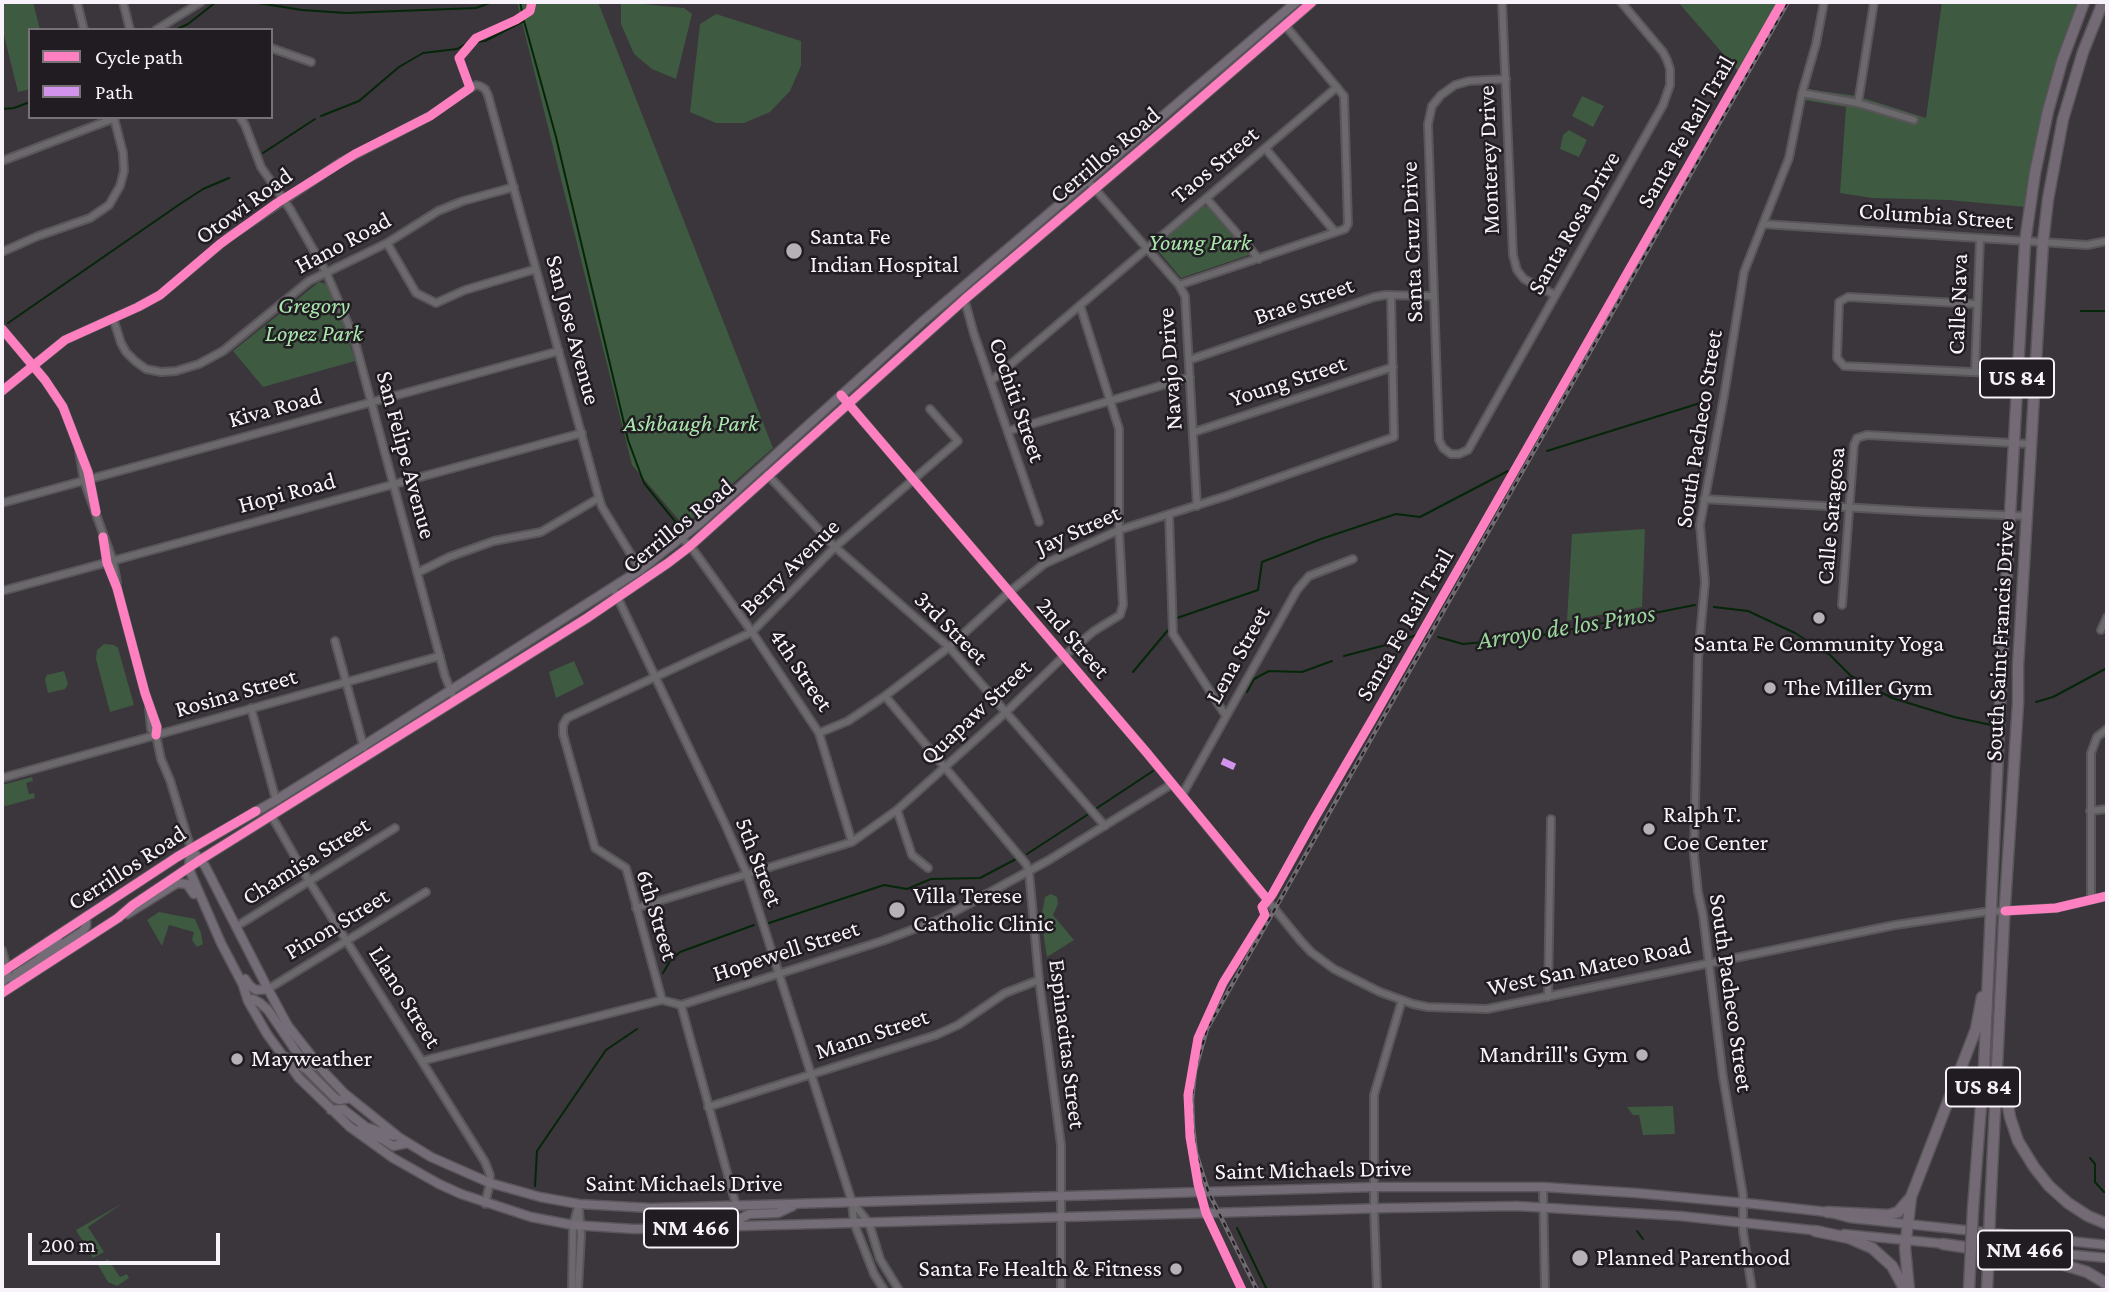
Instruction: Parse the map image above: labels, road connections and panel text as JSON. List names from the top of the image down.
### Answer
{
  "streets": {
    "highway": ["US 84", "South Saint Francis Drive"],
    "main road": ["Cerrillos Road", "Saint Michaels Drive", "NM 466"],
    "street": [
      "Monterey Drive",
      "Taos Street",
      "Otowi Road",
      "Columbia Street",
      "Santa Rosa Drive",
      "Santa Cruz Drive",
      "Hano Road",
      "Brae Street",
      "Calle Nava",
      "San Jose Avenue",
      "Navajo Drive",
      "Young Street",
      "Cochiti Street",
      "Kiva Road",
      "South Pacheco Street",
      "San Felipe Avenue",
      "Hopi Road",
      "Calle Saragosa",
      "Jay Street",
      "Berry Avenue",
      "3rd Street",
      "2nd Street",
      "Lena Street",
      "4th Street",
      "Rosina Street",
      "Quapaw Street",
      "Chamisa Street",
      "5th Street",
      "6th Street",
      "Pinon Street",
      "Hopewell Street",
      "West San Mateo Road",
      "Llano Street",
      "Mann Street",
      "Espinacitas Street"
    ],
    "cycle path": ["Santa Fe Rail Trail"]
  },
  "crossings": [
    ["Cerrillos Road", "San Jose Avenue"],
    ["Cerrillos Road", "Navajo Drive"],
    ["Cerrillos Road", "Cochiti Street"],
    ["Cerrillos Road", "San Felipe Avenue"],
    ["Cerrillos Road", "3rd Street"],
    ["Cerrillos Road", "2nd Street"],
    ["Cerrillos Road", "4th Street"],
    ["Cerrillos Road", "5th Street"],
    ["Cerrillos Road", "Llano Street"],
    ["Cerrillos Road", "Saint Michaels Drive"],
    ["Monterey Drive", "Santa Rosa Drive"],
    ["Monterey Drive", "Santa Cruz Drive"],
    ["Taos Street", "Navajo Drive"],
    ["Taos Street", "Cochiti Street"],
    ["Taos Street", "Quapaw Street"],
    ["Otowi Road", "Hano Road"],
    ["Otowi Road", "San Jose Avenue"],
    ["Otowi Road", "San Felipe Avenue"],
    ["Columbia Street", "Calle Nava"],
    ["Columbia Street", "South Pacheco Street"],
    ["Columbia Street", "South Saint Francis Drive"],
    ["Santa Rosa Drive", "Santa Cruz Drive"],
    ["Santa Cruz Drive", "Brae Street"],
    ["Hano Road", "San Jose Avenue"],
    ["Hano Road", "San Felipe Avenue"],
    ["Brae Street", "Navajo Drive"],
    ["San Jose Avenue", "Kiva Road"],
    ["San Jose Avenue", "Hopi Road"],
    ["Navajo Drive", "Young Street"],
    ["Navajo Drive", "Jay Street"],
    ["Young Street", "Jay Street"],
    ["Kiva Road", "San Felipe Avenue"],
    ["South Pacheco Street", "West San Mateo Road"],
    ["South Pacheco Street", "Saint Michaels Drive"],
    ["San Felipe Avenue", "Hopi Road"],
    ["San Felipe Avenue", "Rosina Street"],
    ["Calle Saragosa", "South Saint Francis Drive"],
    ["Jay Street", "3rd Street"],
    ["Jay Street", "2nd Street"],
    ["Jay Street", "4th Street"],
    ["Jay Street", "Quapaw Street"],
    ["Jay Street", "Espinacitas Street"],
    ["Berry Avenue", "3rd Street"],
    ["Berry Avenue", "2nd Street"],
    ["Berry Avenue", "4th Street"],
    ["Berry Avenue", "5th Street"],
    ["Berry Avenue", "6th Street"],
    ["3rd Street", "Quapaw Street"],
    ["3rd Street", "Hopewell Street"],
    ["2nd Street", "Lena Street"],
    ["2nd Street", "Quapaw Street"],
    ["2nd Street", "Hopewell Street"],
    ["2nd Street", "West San Mateo Road"],
    ["South Saint Francis Drive", "West San Mateo Road"],
    ["4th Street", "Quapaw Street"],
    ["Quapaw Street", "5th Street"],
    ["Quapaw Street", "6th Street"],
    ["Quapaw Street", "Espinacitas Street"],
    ["Chamisa Street", "Llano Street"],
    ["Chamisa Street", "Saint Michaels Drive"],
    ["5th Street", "Hopewell Street"],
    ["5th Street", "Mann Street"],
    ["5th Street", "Saint Michaels Drive"],
    ["Pinon Street", "Llano Street"],
    ["Pinon Street", "Saint Michaels Drive"],
    ["Hopewell Street", "Espinacitas Street"],
    ["Llano Street", "Saint Michaels Drive"],
    ["Mann Street", "Espinacitas Street"],
    ["Espinacitas Street", "Saint Michaels Drive"]
  ],
  "water": ["Arroyo de los Pinos"],
  "parks": ["Young Park", "Gregory Lopez Park", "Ashbaugh Park"],
  "places": [
    "Santa Fe Indian Hospital",
    "Santa Fe Community Yoga",
    "The Miller Gym",
    "Ralph T. Coe Center",
    "Villa Terese Catholic Clinic",
    "Mandrill's Gym",
    "Mayweather",
    "Planned Parenthood",
    "Santa Fe Health & Fitness"
  ],
  "legend": ["Cycle path", "Path"],
  "scale_bar": "200 m"
}
